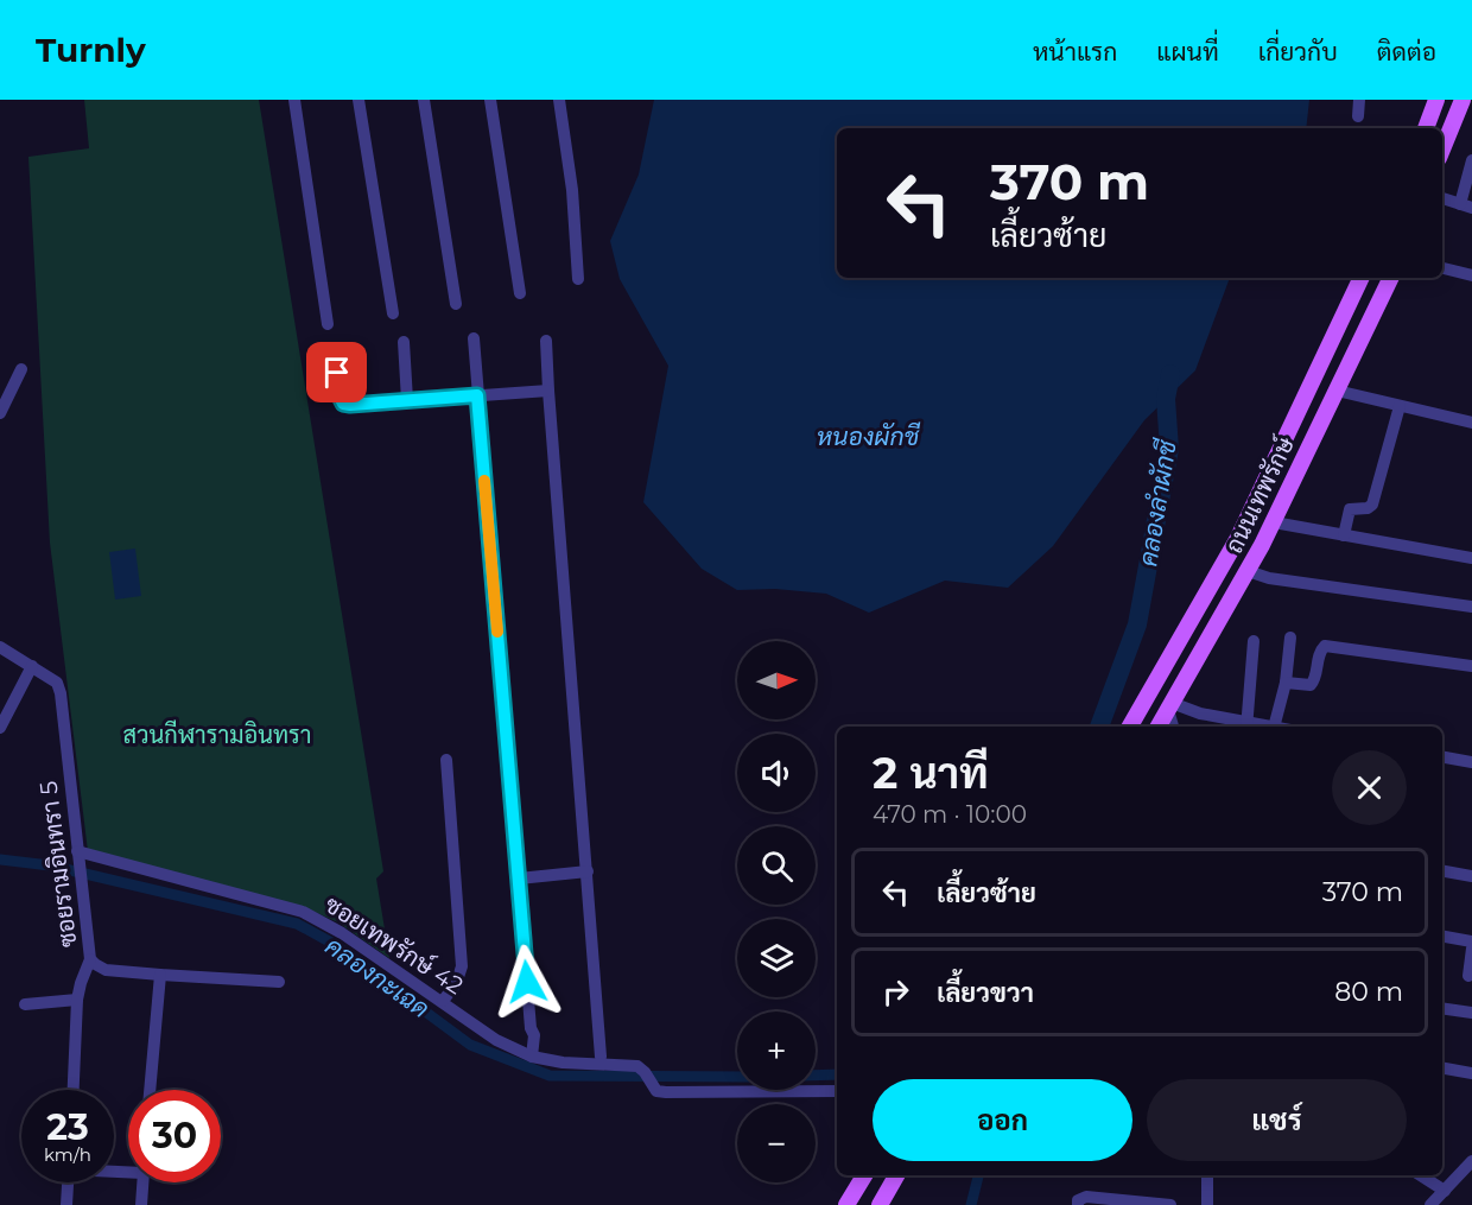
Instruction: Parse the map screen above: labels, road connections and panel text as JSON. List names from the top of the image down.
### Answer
{
  "streets": {
    "main road": ["ถนนเทพรักษ์"],
    "street": ["ซอยรามอินทรา 5", "ซอยเทพรักษ์ 42"]
  },
  "crossings": [
    ["ซอยรามอินทรา 5", "ซอยเทพรักษ์ 42"]
  ],
  "water": ["หนองผักชี", "คลองลำผักชี", "คลองกะเฉด"],
  "parks": ["สวนกีฬารามอินทรา"],
  "north": "right",
  "page": {
    "header": "Turnly",
    "nav": [
      "หน้าแรก",
      "แผนที่",
      "เกี่ยวกับ",
      "ติดต่อ"
    ],
    "turn": ["370 m", "เลี้ยวซ้าย"],
    "map_buttons": ["+", "−"],
    "heading": ["2 นาที", "470 m · 10:00"],
    "list": [
      {
        "name": "เลี้ยวซ้าย",
        "value": "370 m"
      },
      {
        "name": "เลี้ยวขวา",
        "value": "80 m"
      }
    ],
    "buttons": ["ออก", "แชร์"],
    "speed": "23 km/h",
    "limit": "30"
  }
}
